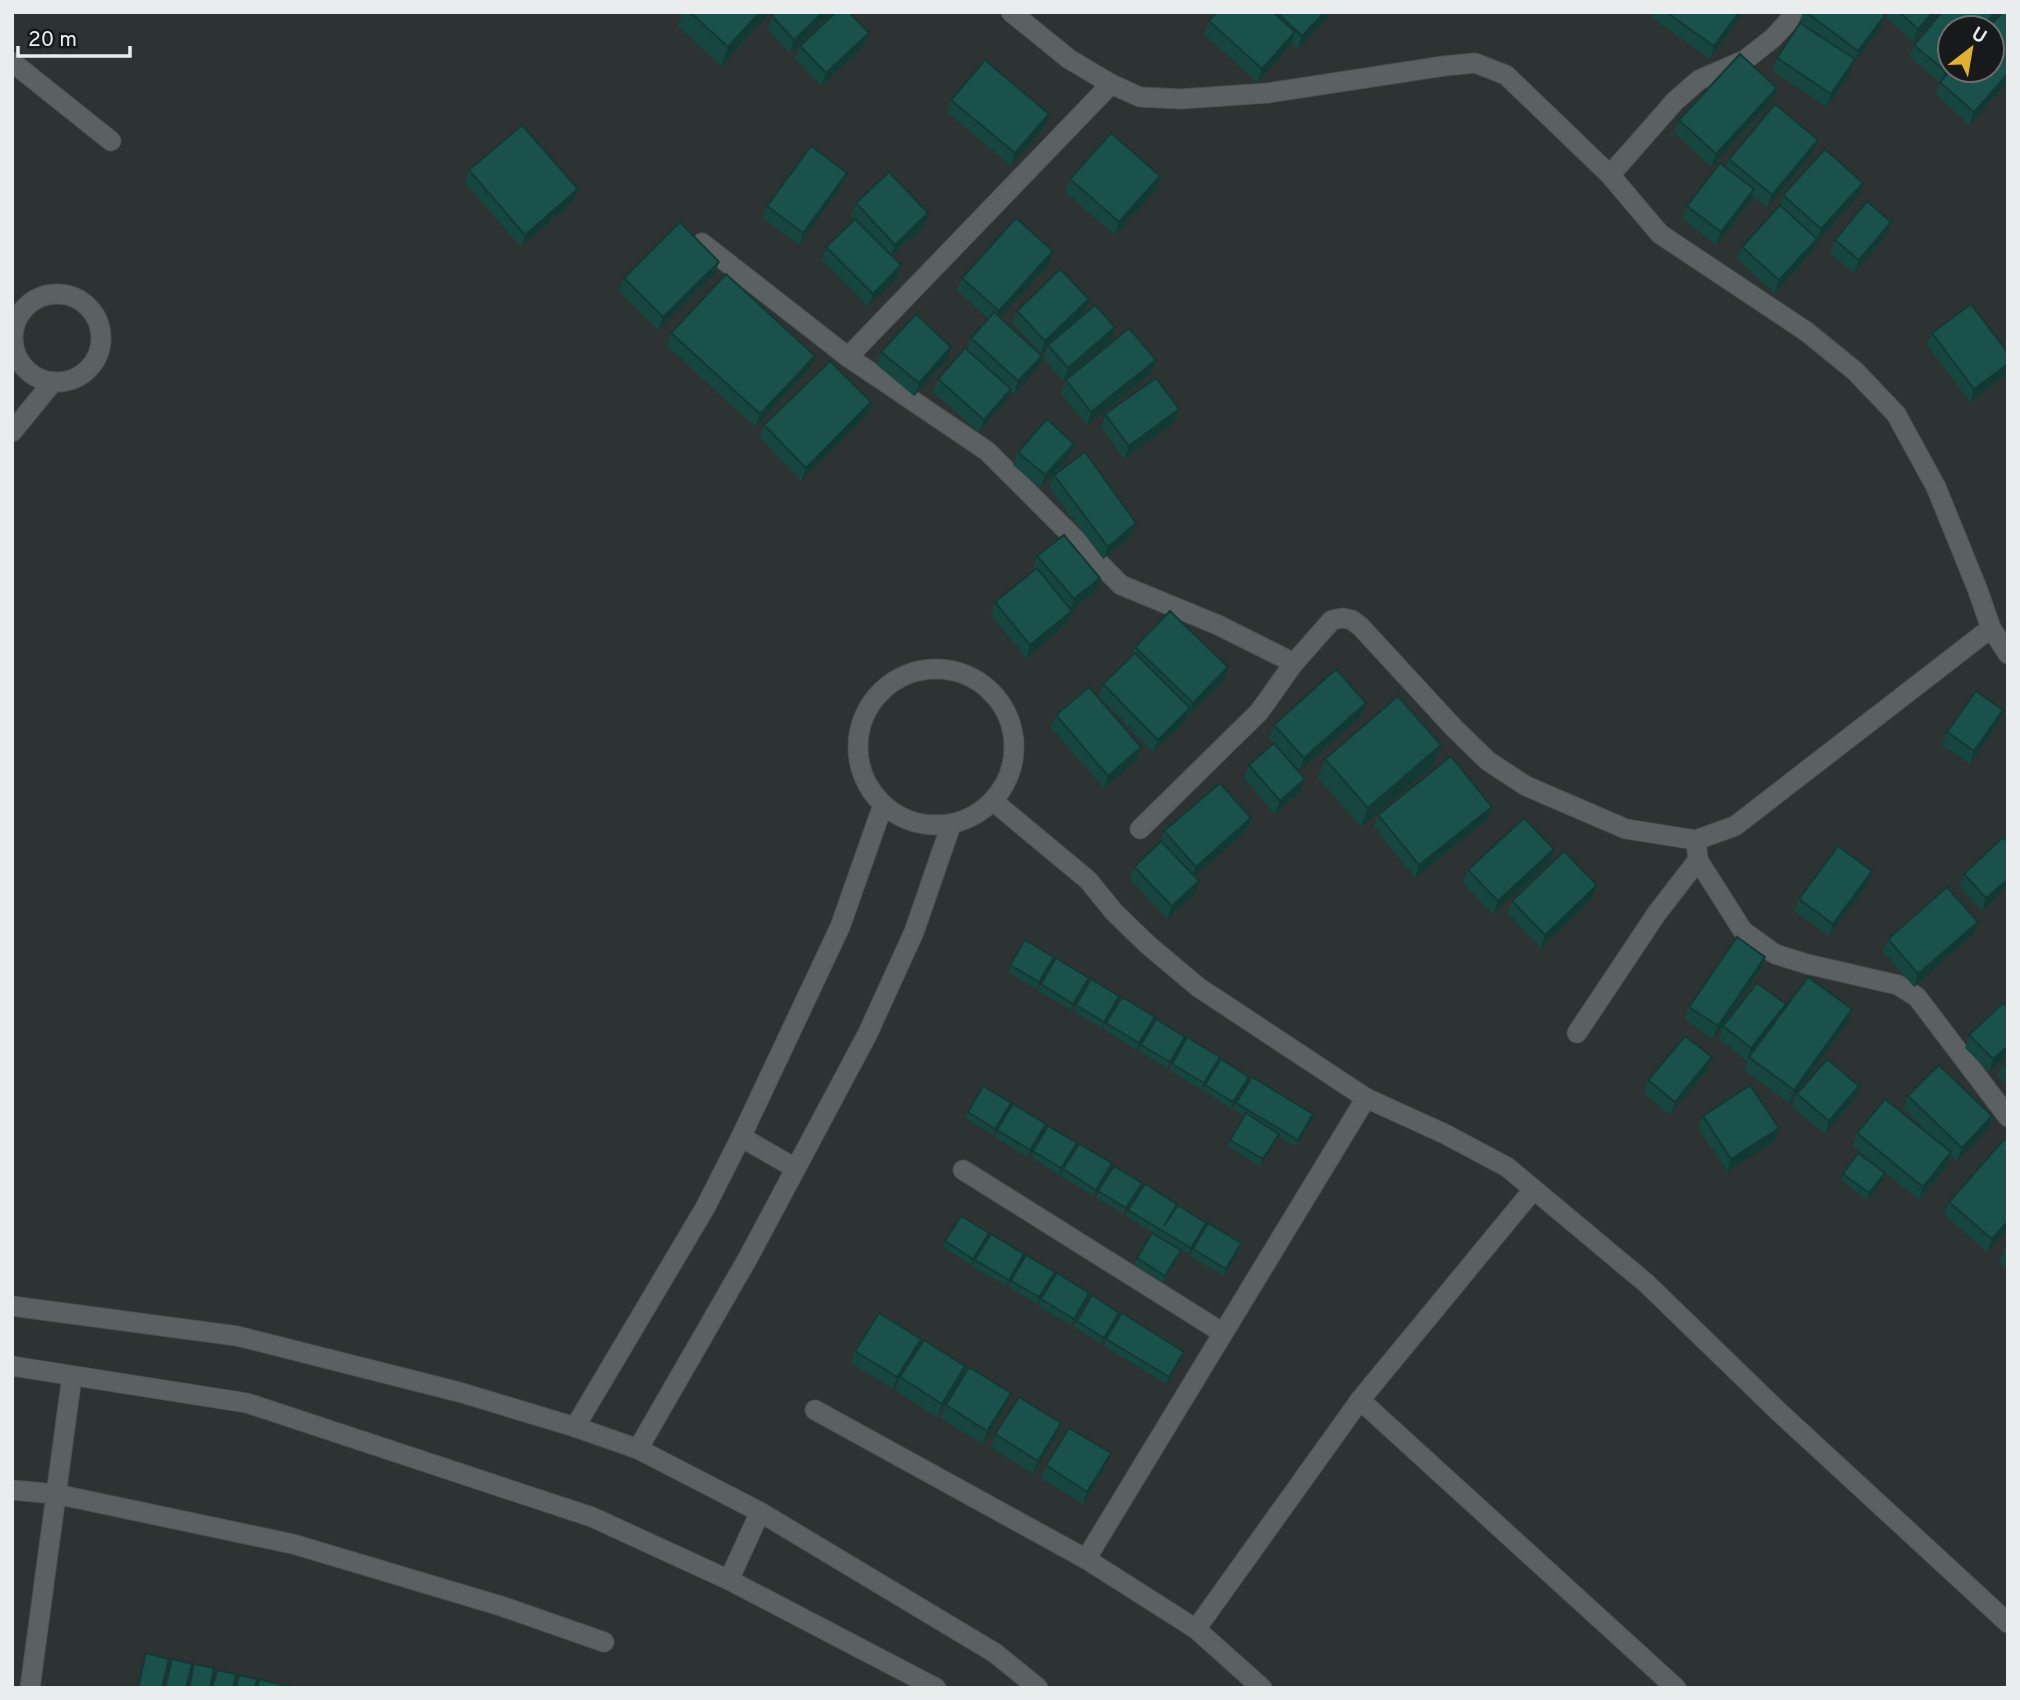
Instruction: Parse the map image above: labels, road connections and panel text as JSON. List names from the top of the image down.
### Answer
{
  "scale_bar": "20 m",
  "north": "top right"
}
